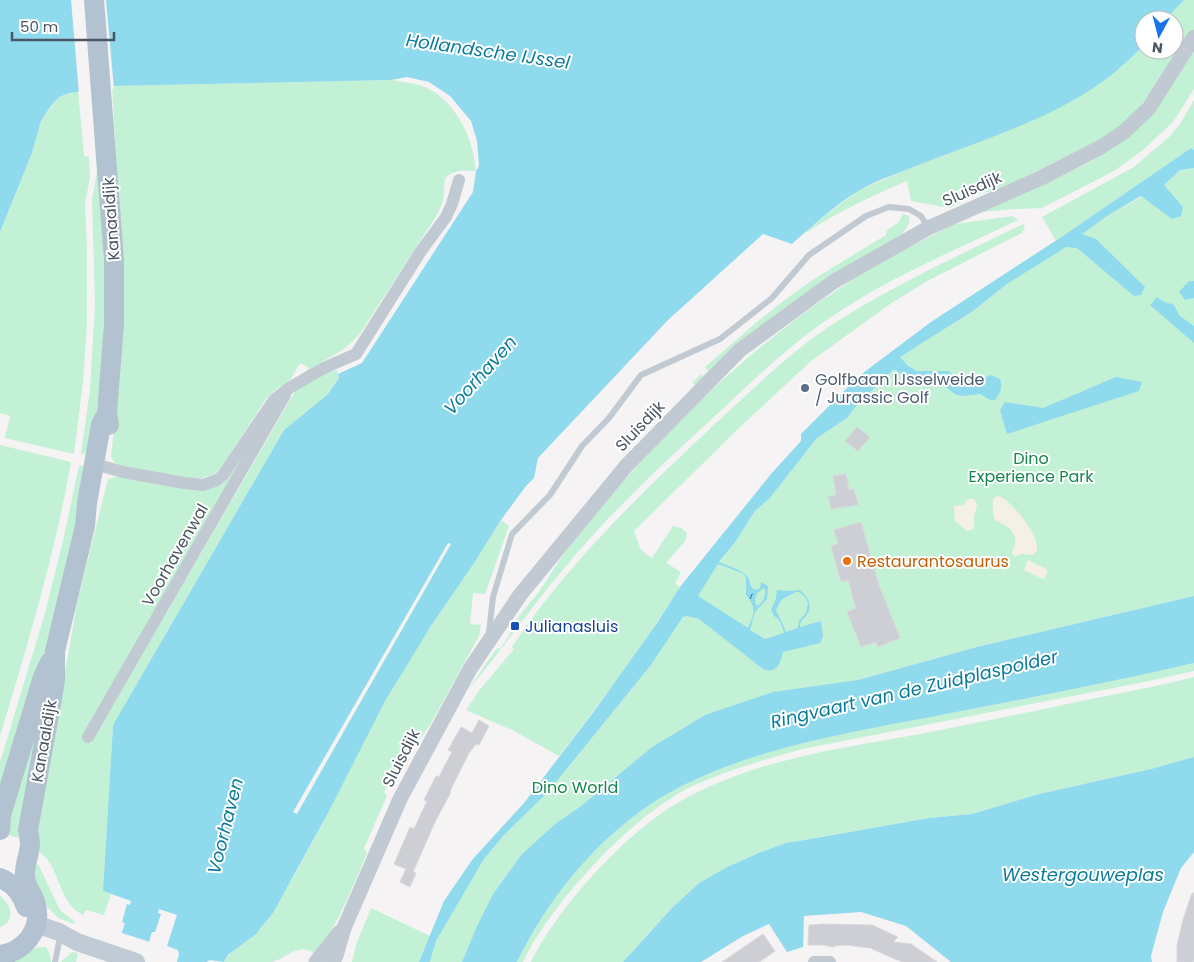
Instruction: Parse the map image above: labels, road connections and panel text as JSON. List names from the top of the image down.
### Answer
{
  "streets": {
    "main road": ["Kanaaldijk"],
    "street": ["Sluisdijk", "Voorhavenwal"]
  },
  "crossings": [
    ["Kanaaldijk", "Voorhavenwal"]
  ],
  "water": [
    "Hollandsche IJssel",
    "Voorhaven",
    "Ringvaart van de Zuidplaspolder",
    "Westergouweplas"
  ],
  "parks": ["Dino Experience Park", "Dino World"],
  "places": {
    "other": ["Golfbaan IJsselweide / Jurassic Golf", "Restaurantosaurus"],
    "transit": ["Julianasluis"]
  },
  "scale_bar": "50 m",
  "north": "bottom"
}
